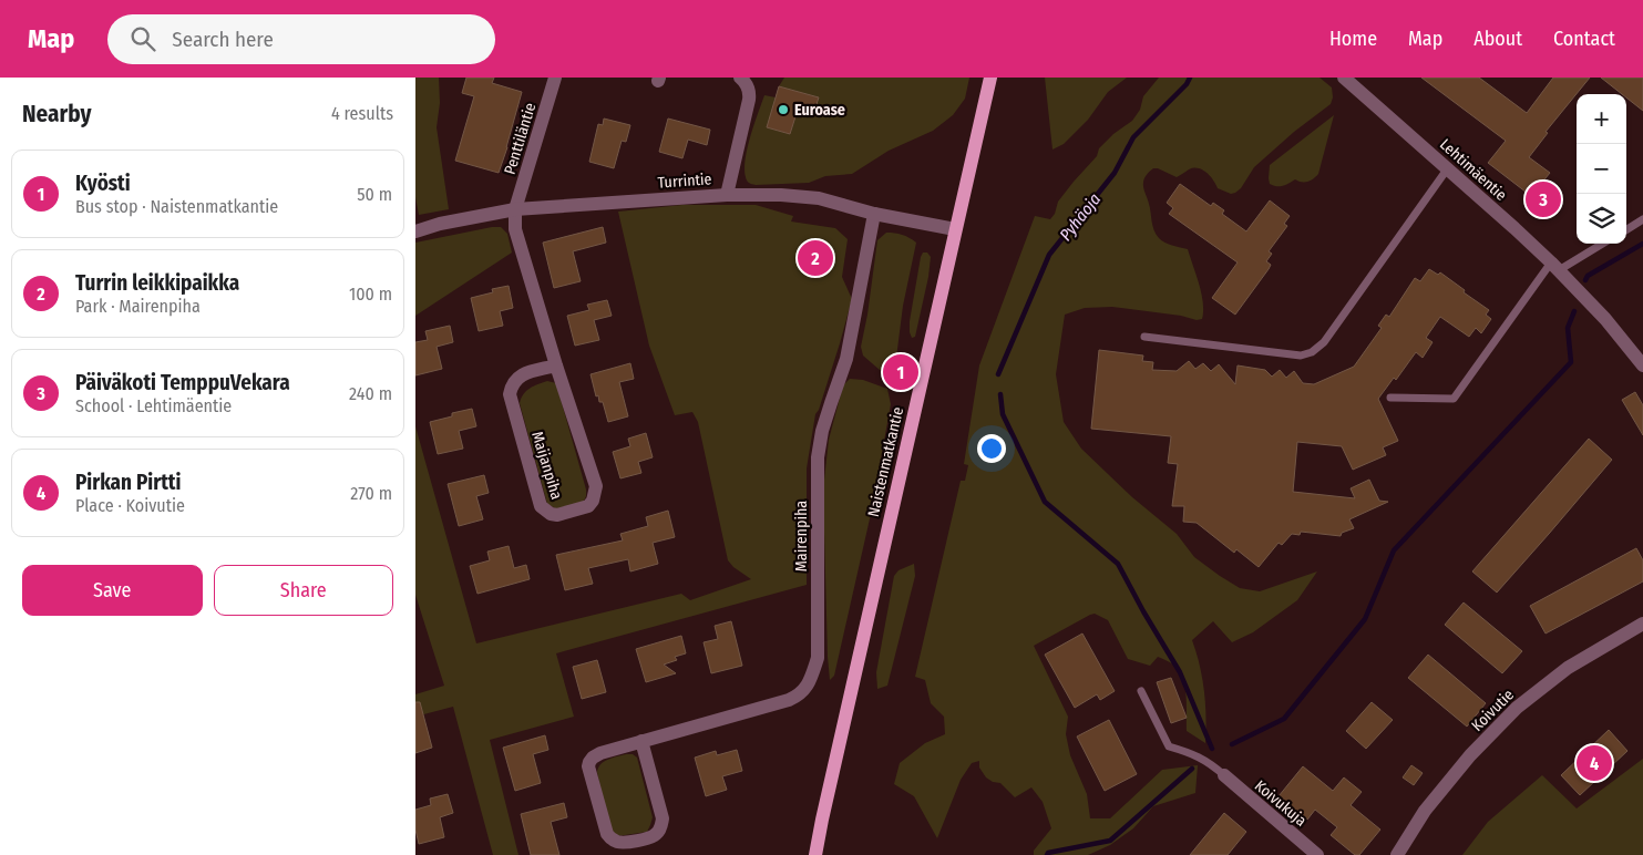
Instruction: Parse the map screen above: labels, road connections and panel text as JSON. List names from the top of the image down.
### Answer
{
  "streets": {
    "main road": ["Naistenmatkantie"],
    "street": [
      "Penttiläntie",
      "Lehtimäentie",
      "Turrintie",
      "Maijanpiha",
      "Mairenpiha",
      "Koivutie",
      "Koivukuja"
    ]
  },
  "crossings": [
    ["Penttiläntie", "Turrintie"],
    ["Penttiläntie", "Maijanpiha"],
    ["Turrintie", "Naistenmatkantie"],
    ["Turrintie", "Maijanpiha"],
    ["Turrintie", "Mairenpiha"]
  ],
  "water": ["Pyhäoja"],
  "places": ["Euroase"],
  "page": {
    "header": "Map",
    "search": "Search here",
    "nav": [
      "Home",
      "Map",
      "About",
      "Contact"
    ],
    "heading": ["Nearby", "4 results"],
    "map_buttons": ["+", "−"],
    "list": [
      {
        "mark": "1",
        "name": "Kyösti",
        "note": "Bus stop · Naistenmatkantie",
        "value": "50 m"
      },
      {
        "mark": "2",
        "name": "Turrin leikkipaikka",
        "note": "Park · Mairenpiha",
        "value": "100 m"
      },
      {
        "mark": "3",
        "name": "Päiväkoti TemppuVekara",
        "note": "School · Lehtimäentie",
        "value": "240 m"
      },
      {
        "mark": "4",
        "name": "Pirkan Pirtti",
        "note": "Place · Koivutie",
        "value": "270 m"
      }
    ],
    "pins": [
      "3",
      "2",
      "1",
      "4"
    ],
    "buttons": ["Save", "Share"]
  }
}
